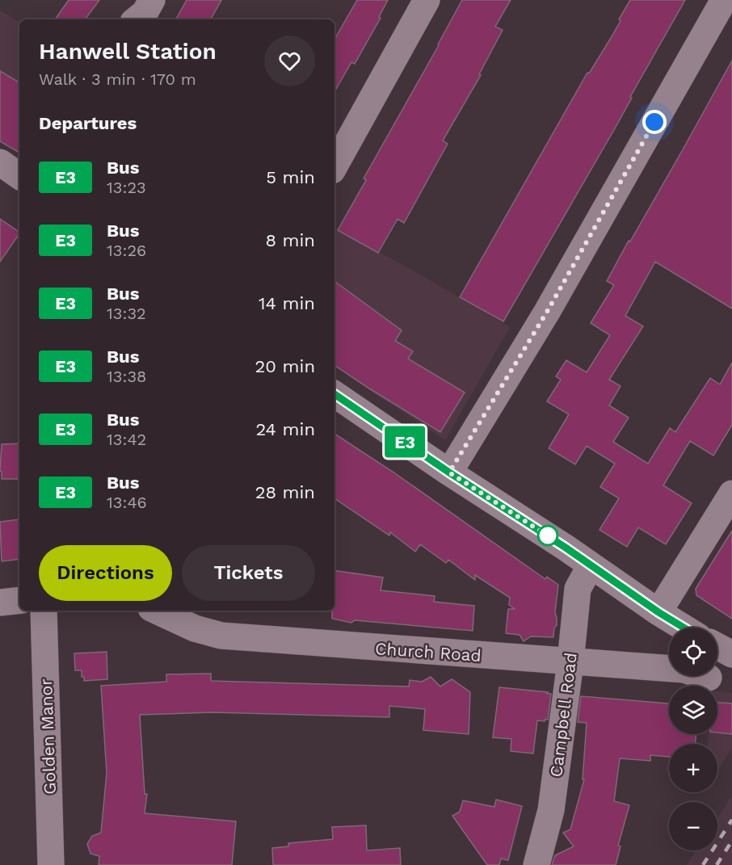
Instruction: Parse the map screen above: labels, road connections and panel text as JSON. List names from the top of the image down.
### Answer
{
  "streets": {
    "street": ["Church Road", "Campbell Road", "Golden Manor"]
  },
  "crossings": [
    ["Church Road", "Campbell Road"]
  ],
  "lines": ["bus line E3"],
  "page": {
    "on_map": "E3",
    "heading": [
      ["Hanwell Station", "Walk · 3 min · 170 m"],
      "Departures"
    ],
    "list": [
      {
        "mark": "E3",
        "name": "Bus",
        "note": "13:23",
        "value": "5 min"
      },
      {
        "mark": "E3",
        "name": "Bus",
        "note": "13:26",
        "value": "8 min"
      },
      {
        "mark": "E3",
        "name": "Bus",
        "note": "13:32",
        "value": "14 min"
      },
      {
        "mark": "E3",
        "name": "Bus",
        "note": "13:38",
        "value": "20 min"
      },
      {
        "mark": "E3",
        "name": "Bus",
        "note": "13:42",
        "value": "24 min"
      },
      {
        "mark": "E3",
        "name": "Bus",
        "note": "13:46",
        "value": "28 min"
      }
    ],
    "buttons": ["Directions", "Tickets"],
    "map_buttons": ["+", "−"]
  }
}
